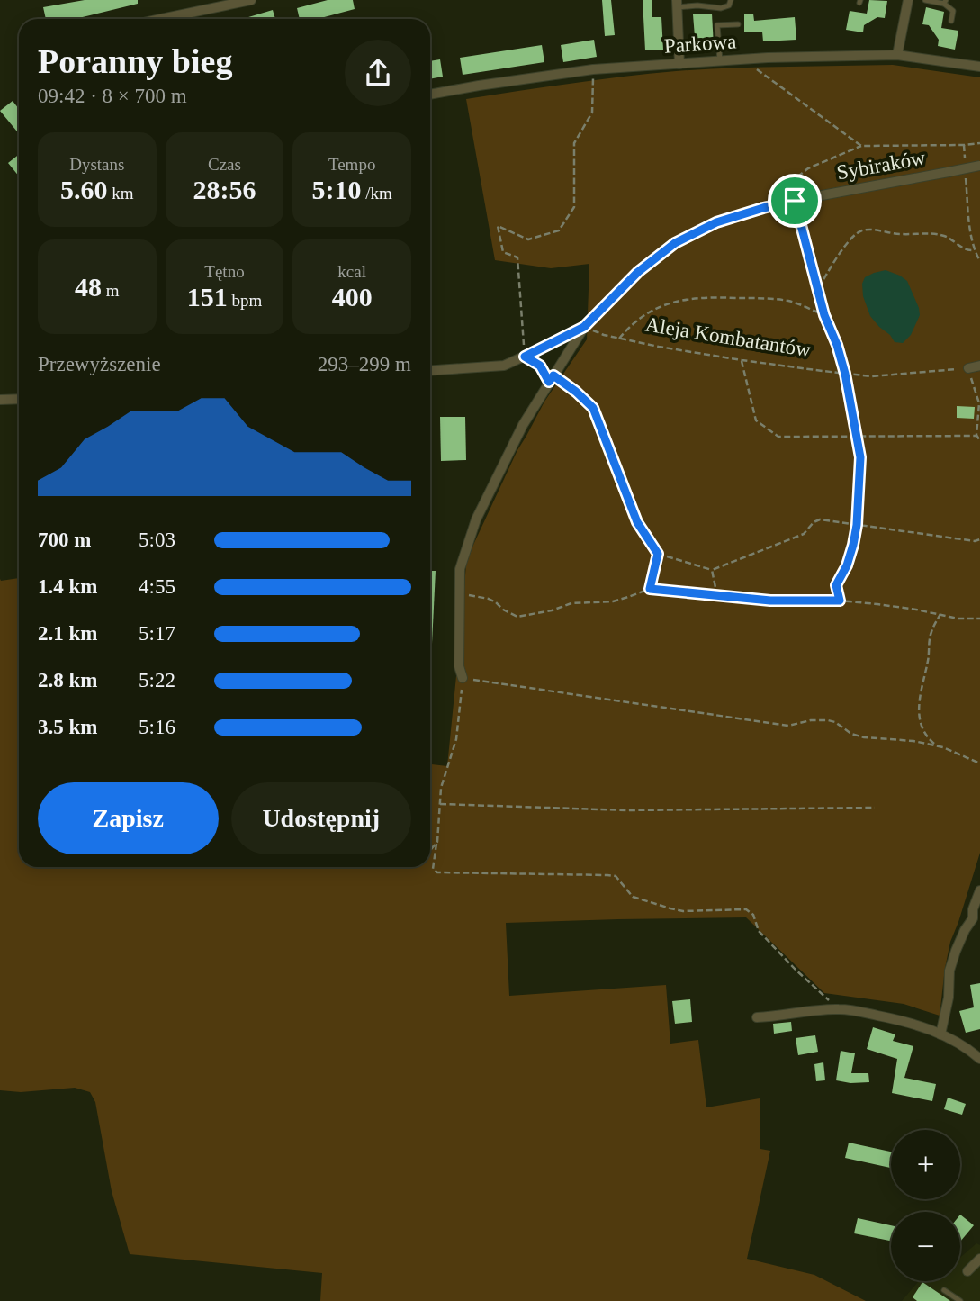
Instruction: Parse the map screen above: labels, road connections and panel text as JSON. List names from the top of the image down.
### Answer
{
  "streets": {
    "street": ["Parkowa", "Sybiraków"],
    "path": ["Aleja Kombatantów"]
  },
  "crossings": [
    ["Sybiraków", "Aleja Kombatantów"]
  ],
  "page": {
    "heading": ["Poranny bieg", "09:42 · 8 × 700 m"],
    "stats": [
      ["Dystans", "5.60 km"],
      ["Czas", "28:56"],
      ["Tempo", "5:10 /km"],
      ["48 m"],
      ["Tętno", "151 bpm"],
      ["kcal", "400"]
    ],
    "chart": ["Przewyższenie", "293–299 m"],
    "list": [
      {
        "name": "700 m",
        "note": "5:03"
      },
      {
        "name": "1.4 km",
        "note": "4:55"
      },
      {
        "name": "2.1 km",
        "note": "5:17"
      },
      {
        "name": "2.8 km",
        "note": "5:22"
      },
      {
        "name": "3.5 km",
        "note": "5:16"
      }
    ],
    "buttons": ["Zapisz", "Udostępnij"],
    "map_buttons": ["+", "−"]
  }
}
